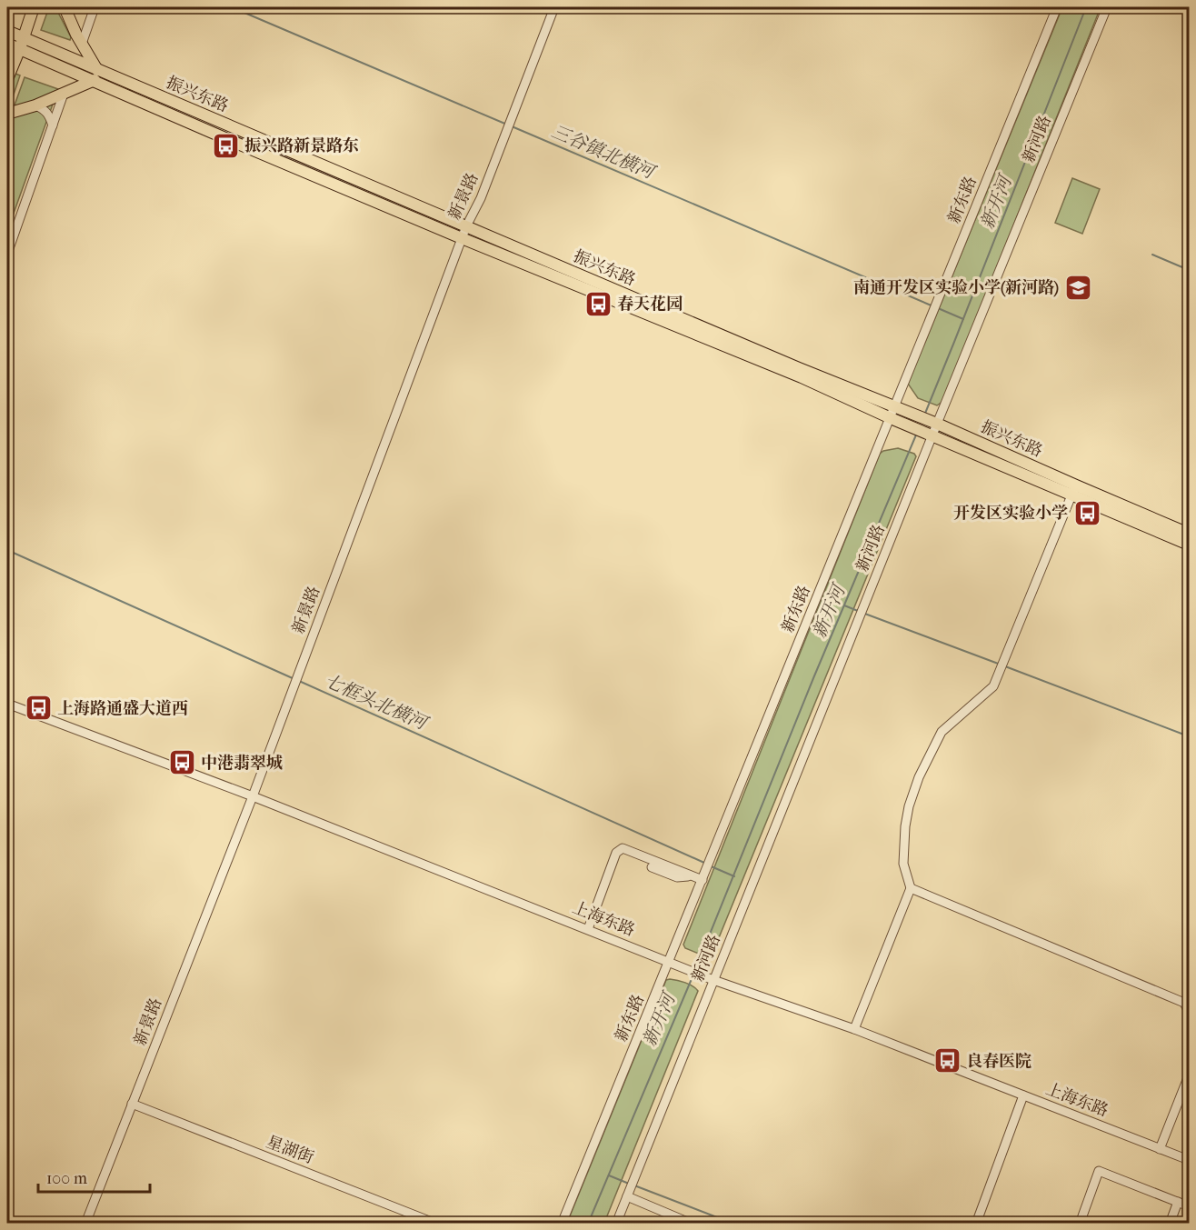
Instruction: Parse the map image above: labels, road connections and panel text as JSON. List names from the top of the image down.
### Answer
{
  "streets": {
    "main road": ["振兴东路"],
    "street": [
      "新河路",
      "新景路",
      "新东路",
      "上海东路",
      "星湖街"
    ]
  },
  "crossings": [
    ["振兴东路", "新河路"],
    ["振兴东路", "新景路"],
    ["振兴东路", "新东路"],
    ["新河路", "上海东路"],
    ["新景路", "上海东路"],
    ["新景路", "星湖街"],
    ["新东路", "上海东路"]
  ],
  "water": ["三谷镇北横河", "新开河", "七框头北横河"],
  "places": {
    "bus stop": [
      "振兴路新景路东",
      "春天花园",
      "开发区实验小学",
      "上海路通盛大道西",
      "中港翡翠城",
      "良春医院"
    ],
    "school or university": ["南通开发区实验小学(新河路)"]
  },
  "scale_bar": "100 m"
}
